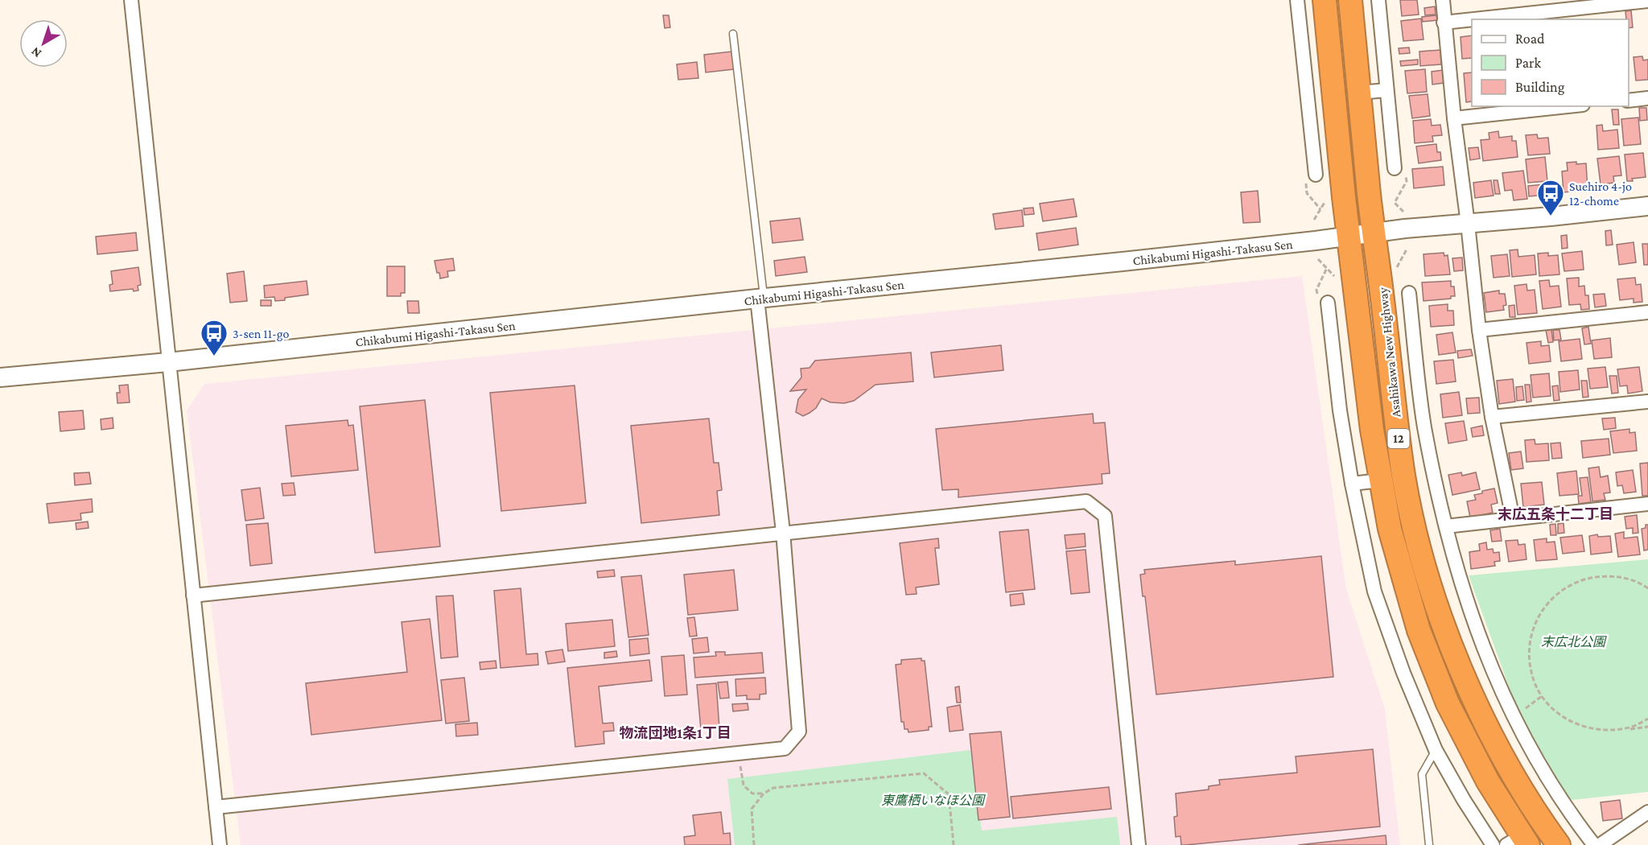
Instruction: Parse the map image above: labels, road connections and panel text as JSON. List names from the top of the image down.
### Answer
{
  "streets": {
    "highway": ["Asahikawa New Highway", "12"],
    "street": ["Chikabumi Higashi-Takasu Sen"]
  },
  "crossings": [
    ["Chikabumi Higashi-Takasu Sen", "Asahikawa New Highway"]
  ],
  "districts": ["末広五条十二丁目", "物流団地1条1丁目"],
  "parks": ["末広北公園", "東鷹栖いなほ公園"],
  "places": {
    "bus stop": ["Suehiro 4-jo 12-chome", "3-sen 11-go"]
  },
  "legend": ["Road", "Park", "Building"],
  "north": "bottom left"
}
